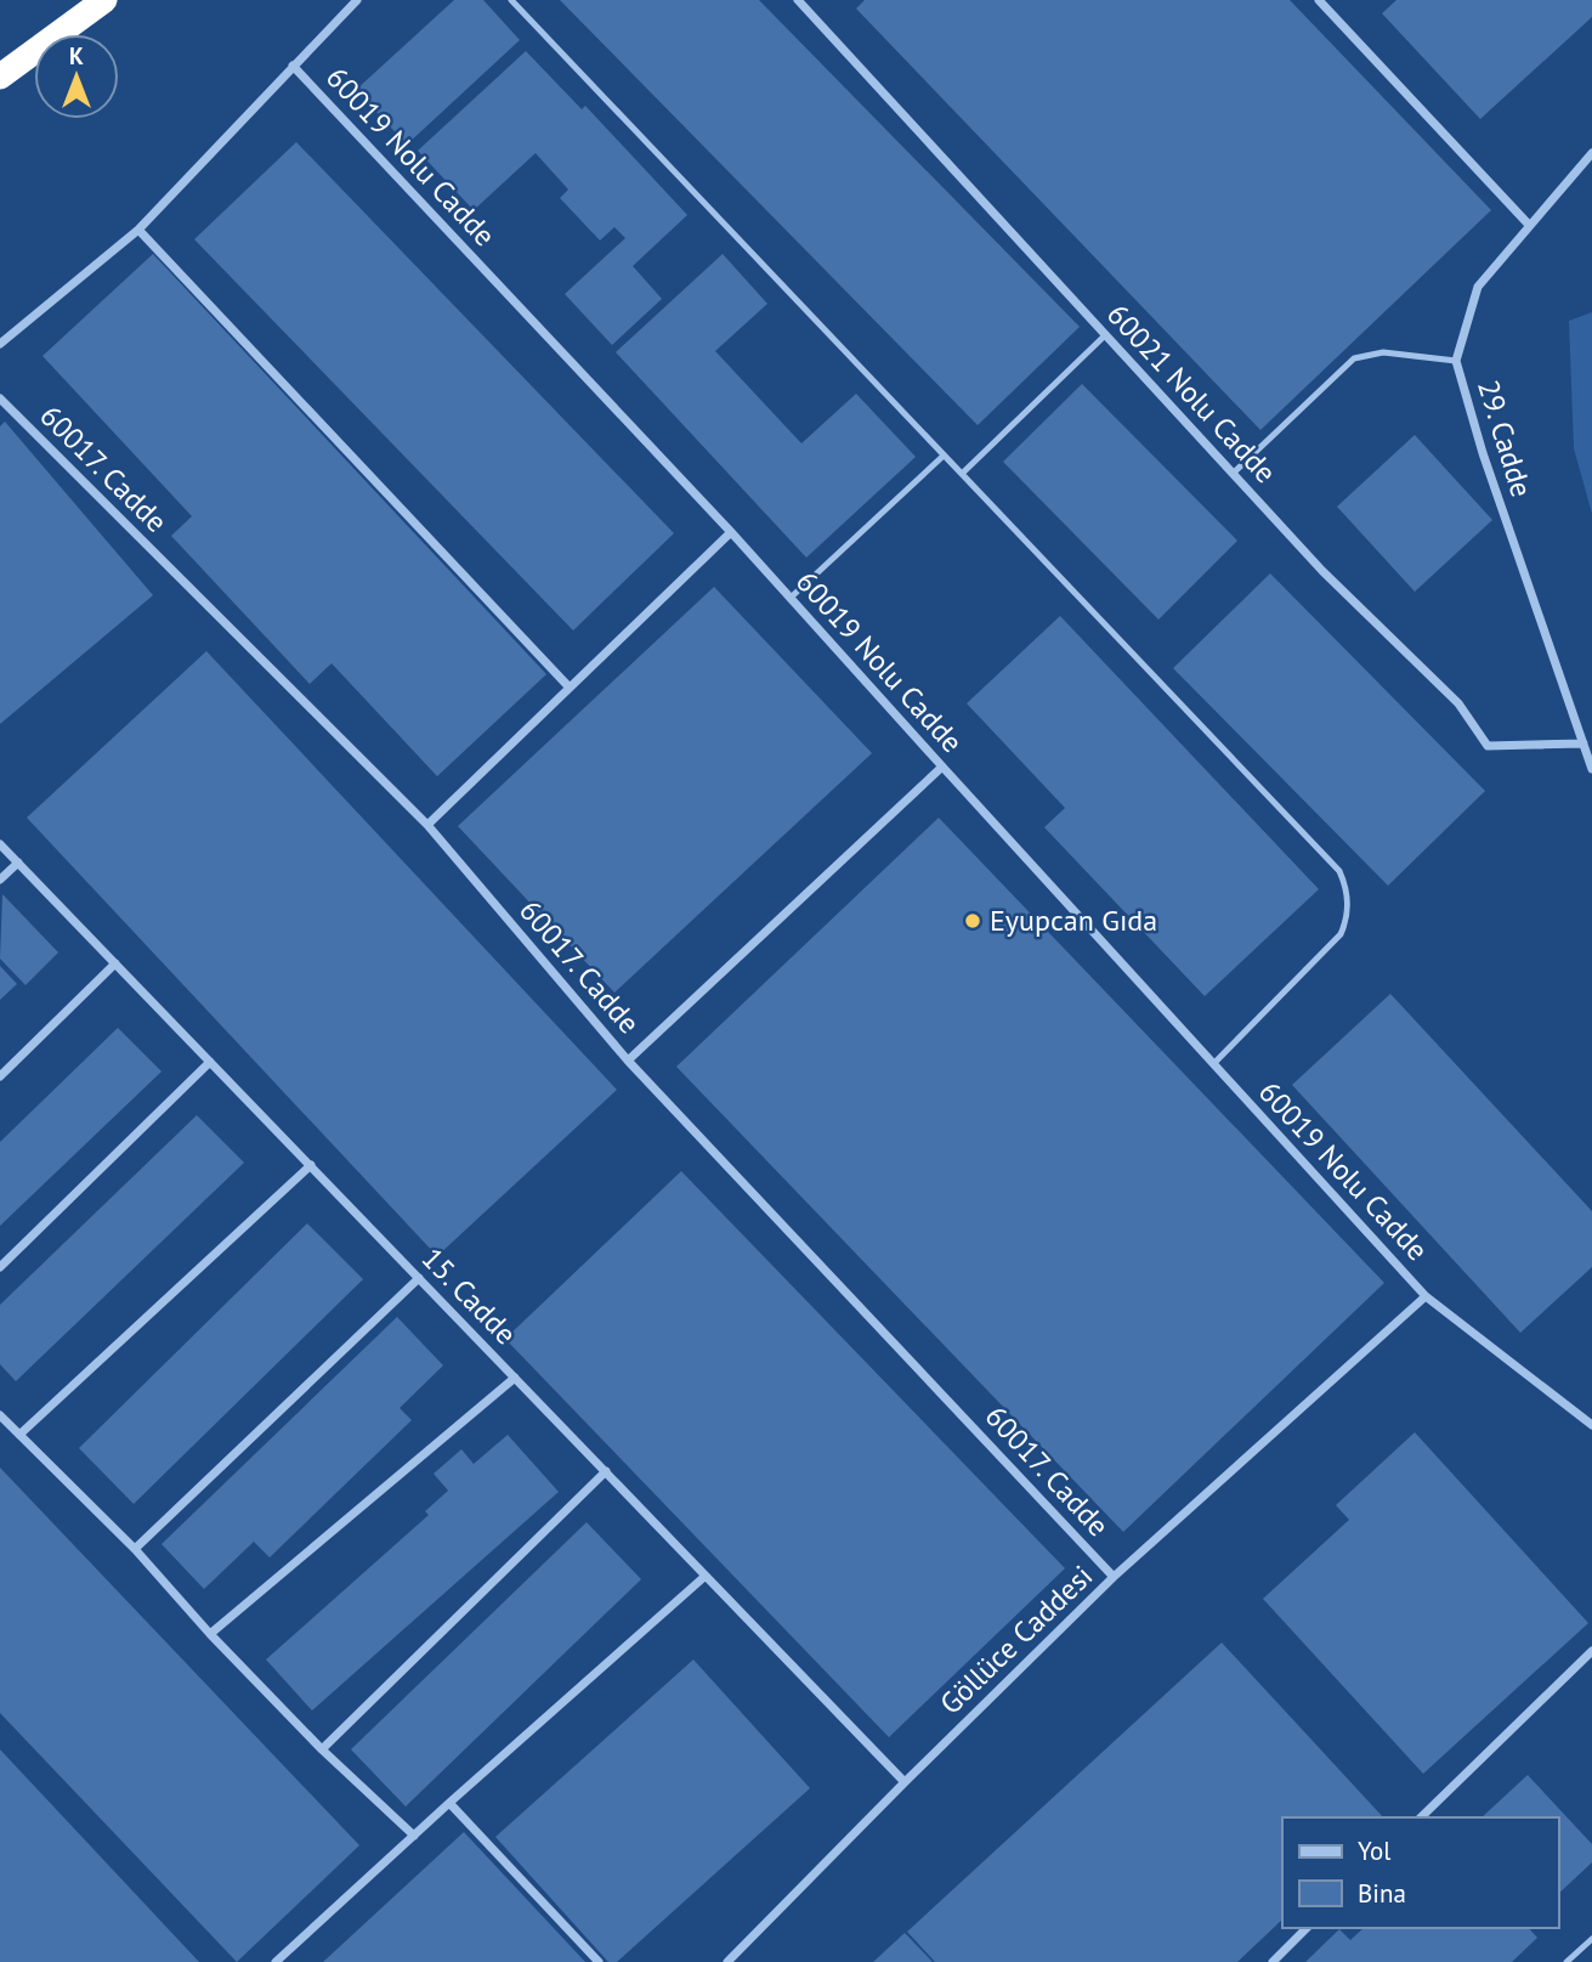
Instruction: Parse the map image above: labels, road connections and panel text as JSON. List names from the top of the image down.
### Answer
{
  "streets": {
    "street": [
      "60019 Nolu Cadde",
      "60021 Nolu Cadde",
      "29. Cadde",
      "60017. Cadde",
      "15. Cadde",
      "Göllüce Caddesi"
    ]
  },
  "crossings": [
    ["60019 Nolu Cadde", "Göllüce Caddesi"],
    ["60021 Nolu Cadde", "29. Cadde"],
    ["60017. Cadde", "Göllüce Caddesi"],
    ["15. Cadde", "Göllüce Caddesi"]
  ],
  "places": ["Eyupcan Gıda"],
  "legend": ["Yol", "Bina"],
  "north": "top"
}
